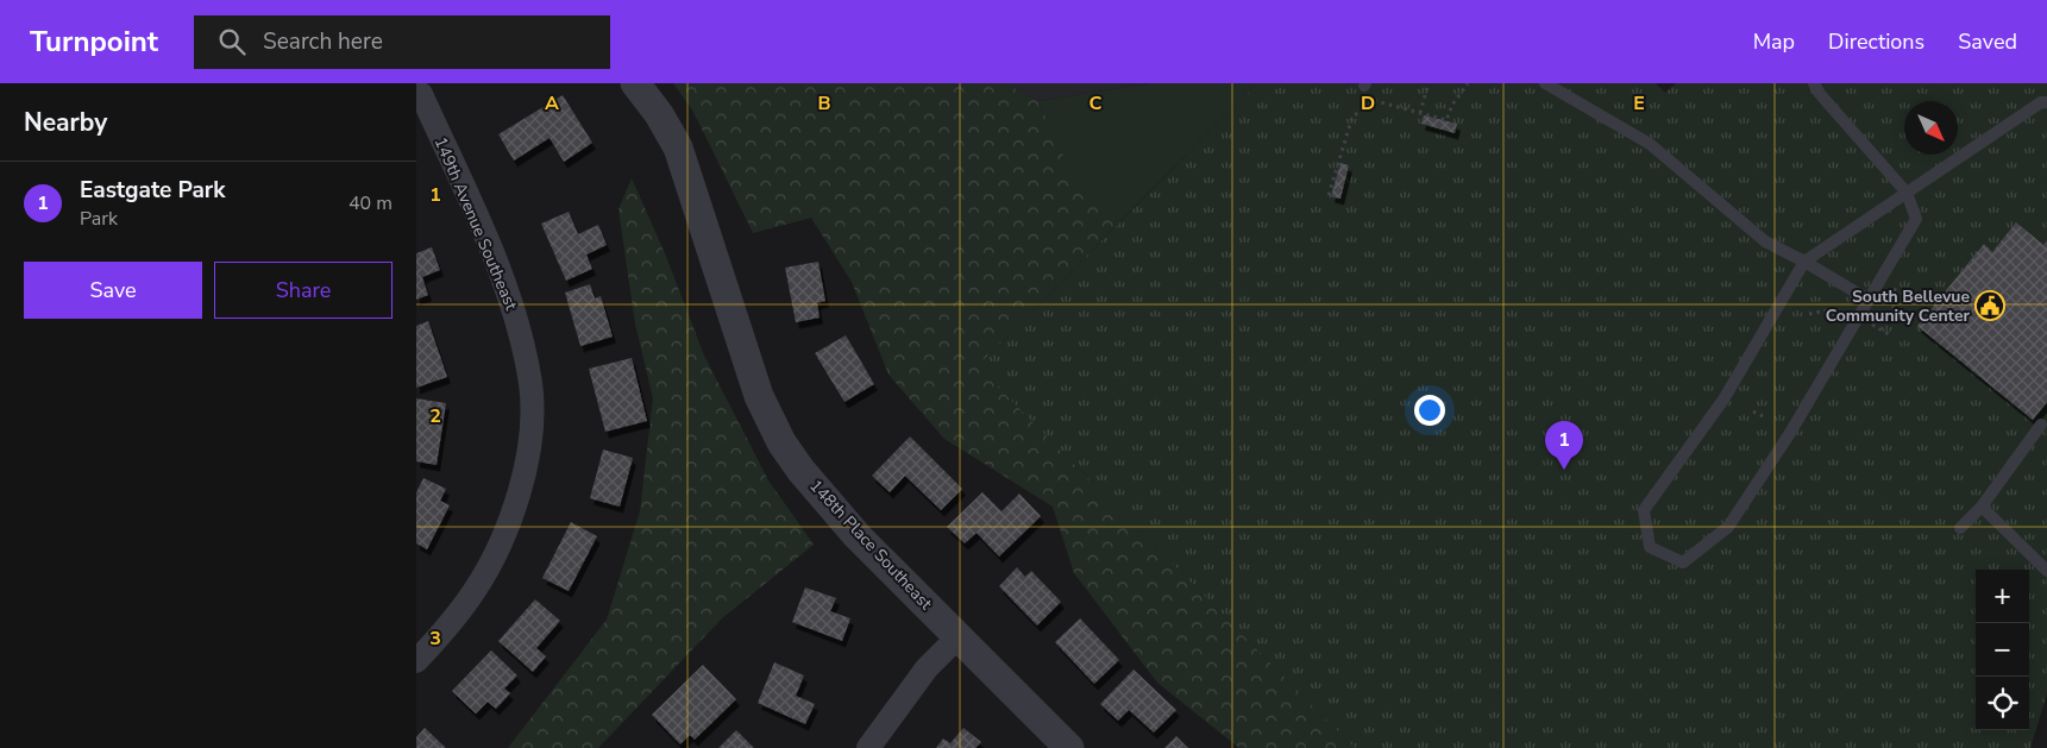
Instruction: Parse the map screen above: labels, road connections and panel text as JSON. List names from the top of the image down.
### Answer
{
  "streets": {
    "street": ["149th Avenue Southeast", "148th Place Southeast"]
  },
  "places": {
    "public building": ["South Bellevue Community Center"]
  },
  "north": "bottom right",
  "page": {
    "header": "Turnpoint",
    "search": "Search here",
    "nav": ["Map", "Directions", "Saved"],
    "heading": "Nearby",
    "list": [
      {
        "mark": "1",
        "name": "Eastgate Park",
        "note": "Park",
        "value": "40 m"
      }
    ],
    "buttons": ["Save", "Share"],
    "pins": "1",
    "map_buttons": ["+", "−"]
  },
  "grid": {
    "columns": [
      "A",
      "B",
      "C",
      "D",
      "E"
    ],
    "rows": ["1", "2", "3"]
  }
}
